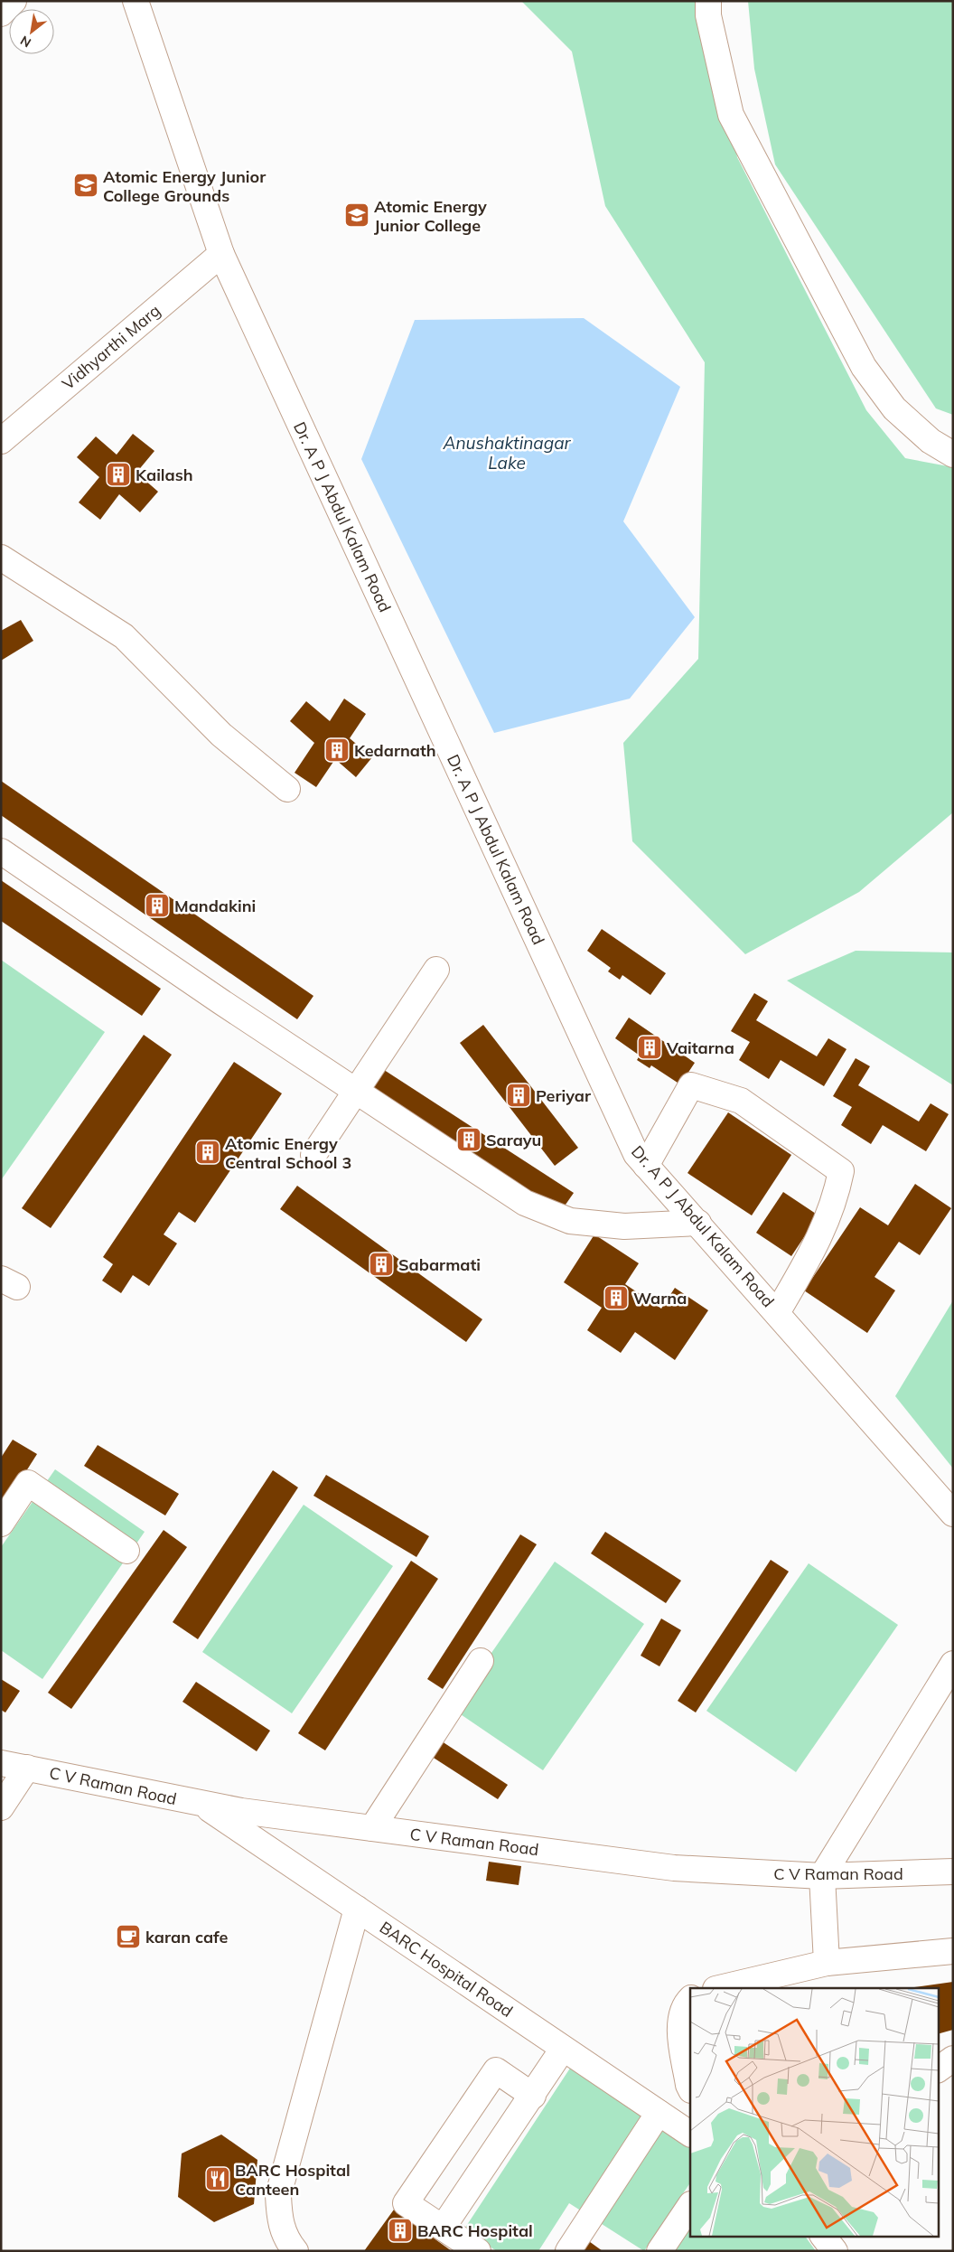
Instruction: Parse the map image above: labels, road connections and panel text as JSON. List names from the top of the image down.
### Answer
{
  "streets": {
    "street": [
      "Vidhyarthi Marg",
      "Dr. A P J Abdul Kalam Road",
      "C V Raman Road",
      "BARC Hospital Road"
    ]
  },
  "crossings": [
    ["Vidhyarthi Marg", "Dr. A P J Abdul Kalam Road"],
    ["C V Raman Road", "BARC Hospital Road"]
  ],
  "water": ["Anushaktinagar Lake"],
  "places": {
    "school or university": ["Atomic Energy Junior College Grounds", "Atomic Energy Junior College"],
    "building": [
      "Kailash",
      "Kedarnath",
      "Mandakini",
      "Vaitarna",
      "Periyar",
      "Sarayu",
      "Atomic Energy Central School 3",
      "Sabarmati",
      "Warna",
      "BARC Hospital"
    ],
    "cafe": ["karan cafe"],
    "restaurant": ["BARC Hospital Canteen"]
  },
  "north": "bottom left"
}
